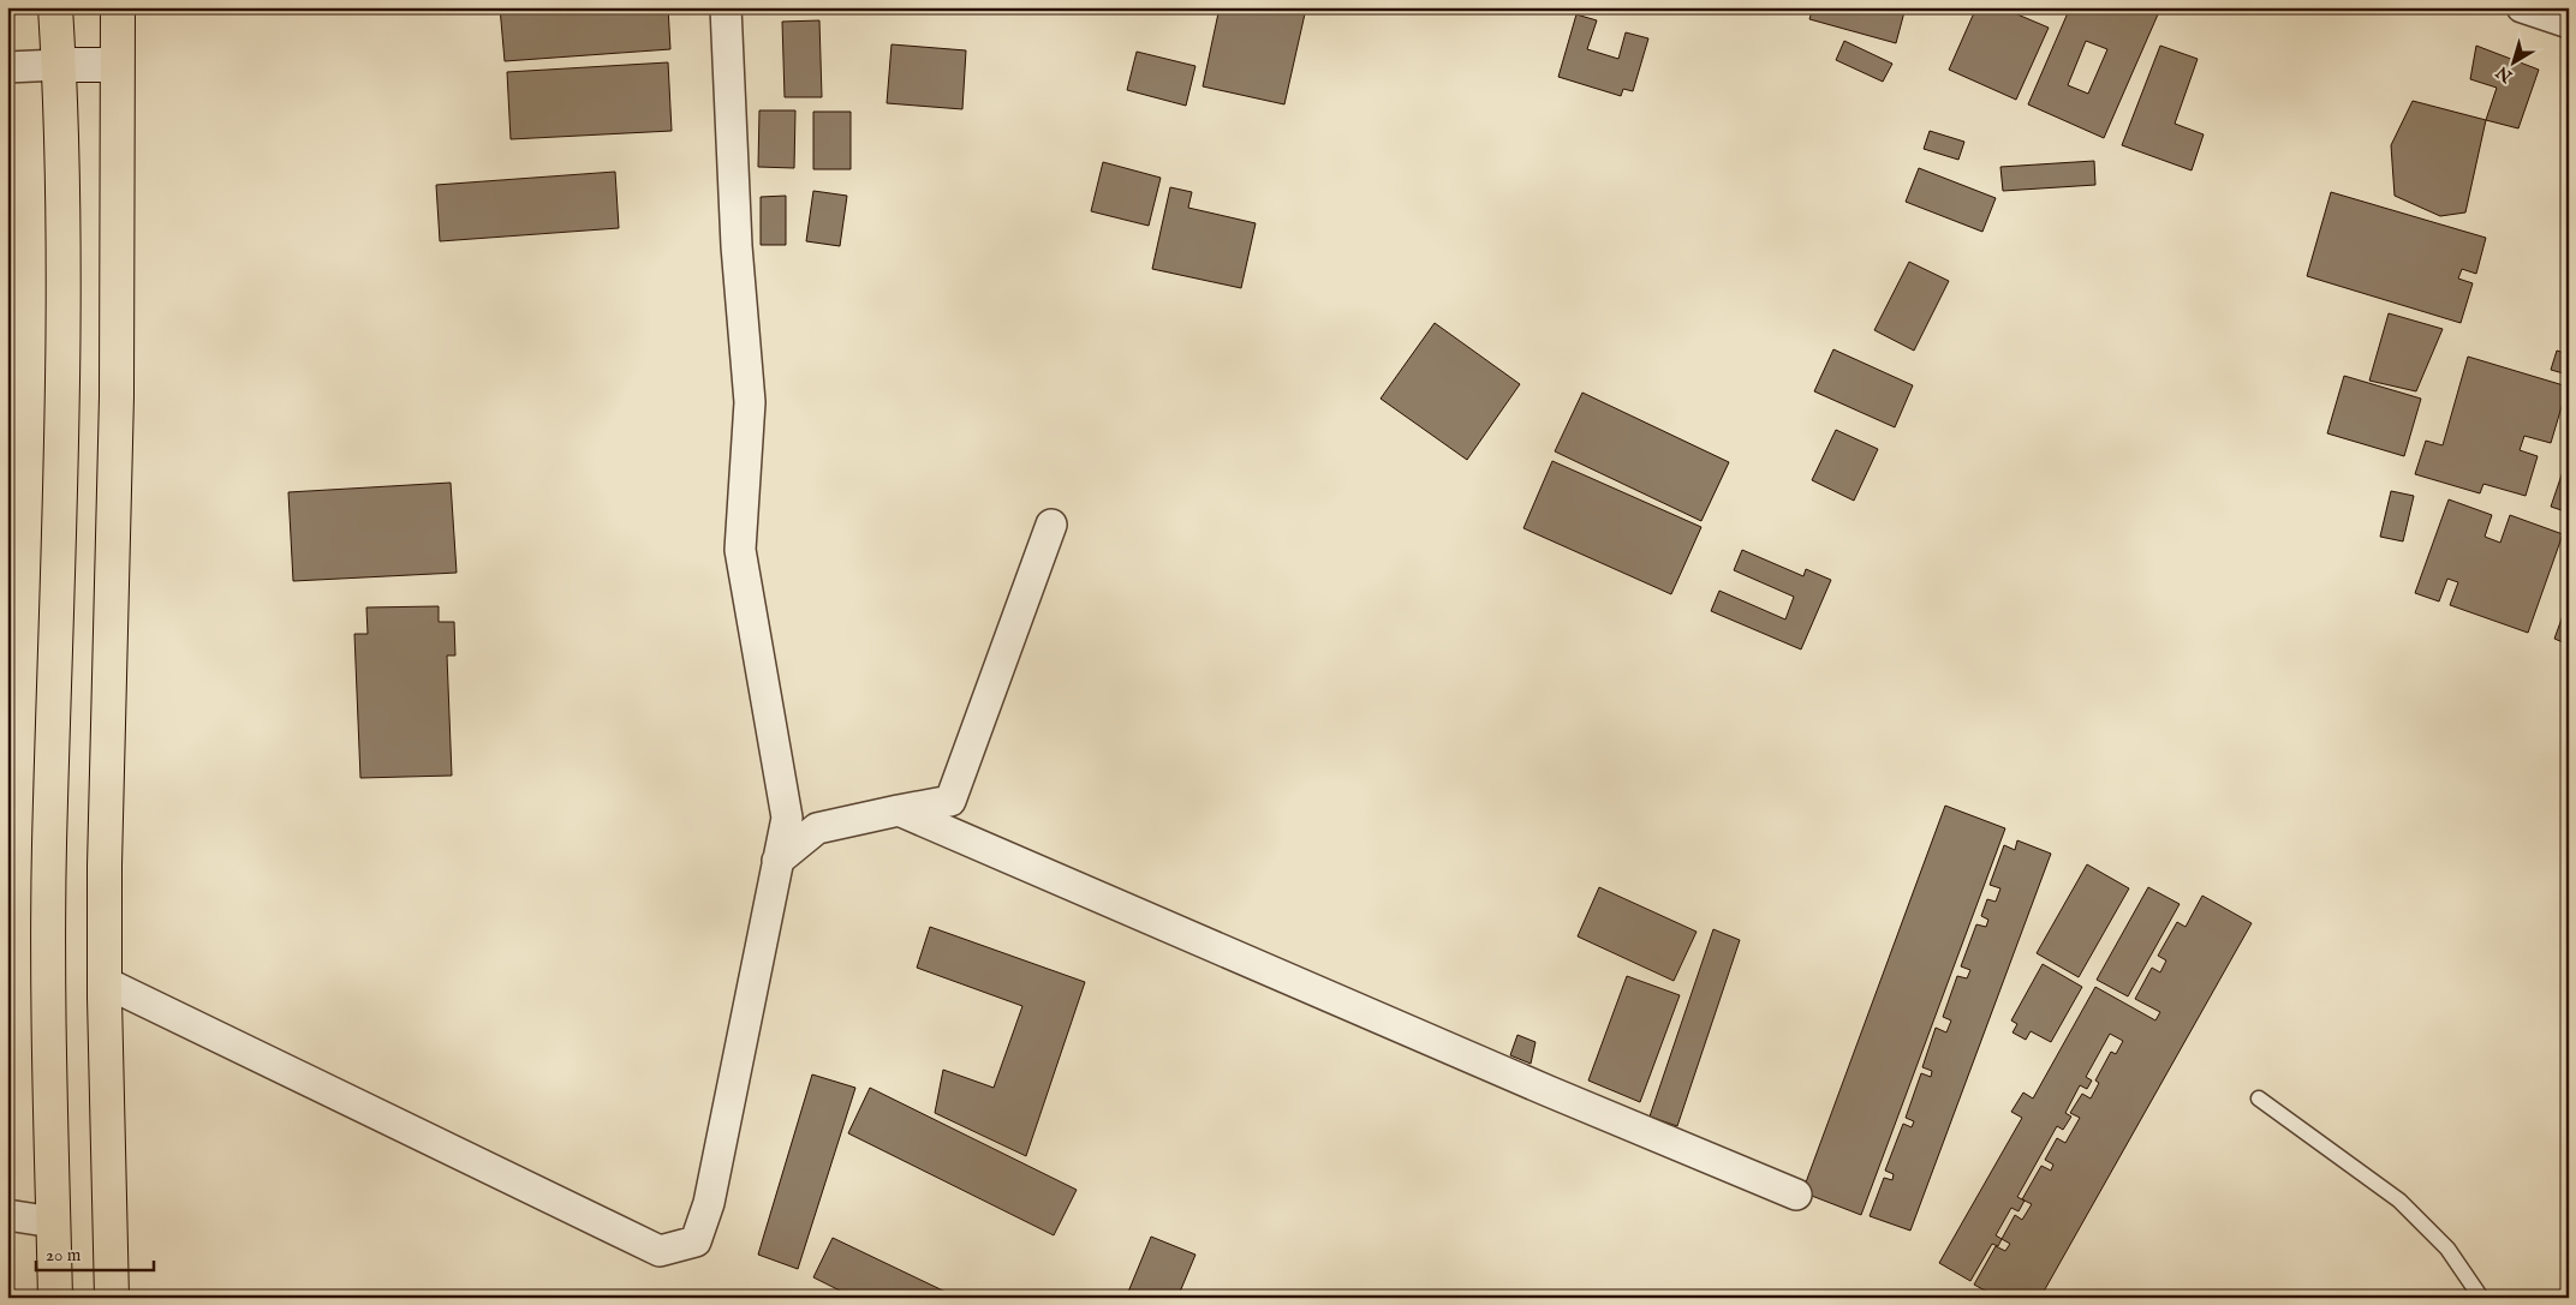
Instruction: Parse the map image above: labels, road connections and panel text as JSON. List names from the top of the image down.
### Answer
{
  "scale_bar": "20 m",
  "north": "bottom left"
}
